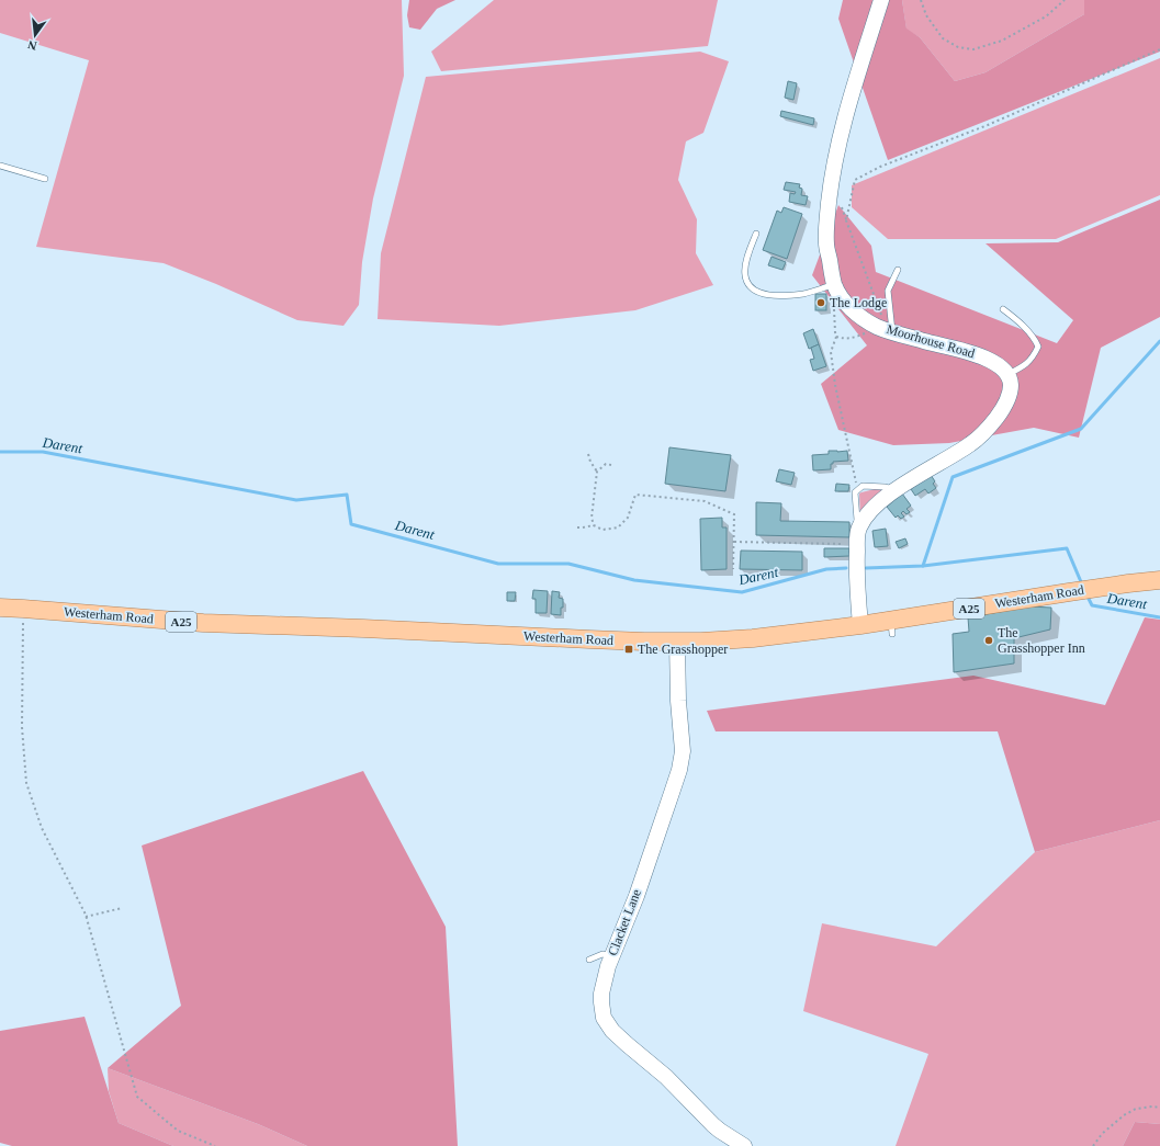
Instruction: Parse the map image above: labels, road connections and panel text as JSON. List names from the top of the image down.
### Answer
{
  "streets": {
    "main road": ["Westerham Road", "A25"],
    "street": ["Moorhouse Road", "Clacket Lane"]
  },
  "crossings": [
    ["Westerham Road", "Clacket Lane"]
  ],
  "water": ["Darent"],
  "places": {
    "other": ["The Lodge", "The Grasshopper Inn"],
    "transit": ["The Grasshopper"]
  },
  "north": "bottom"
}
